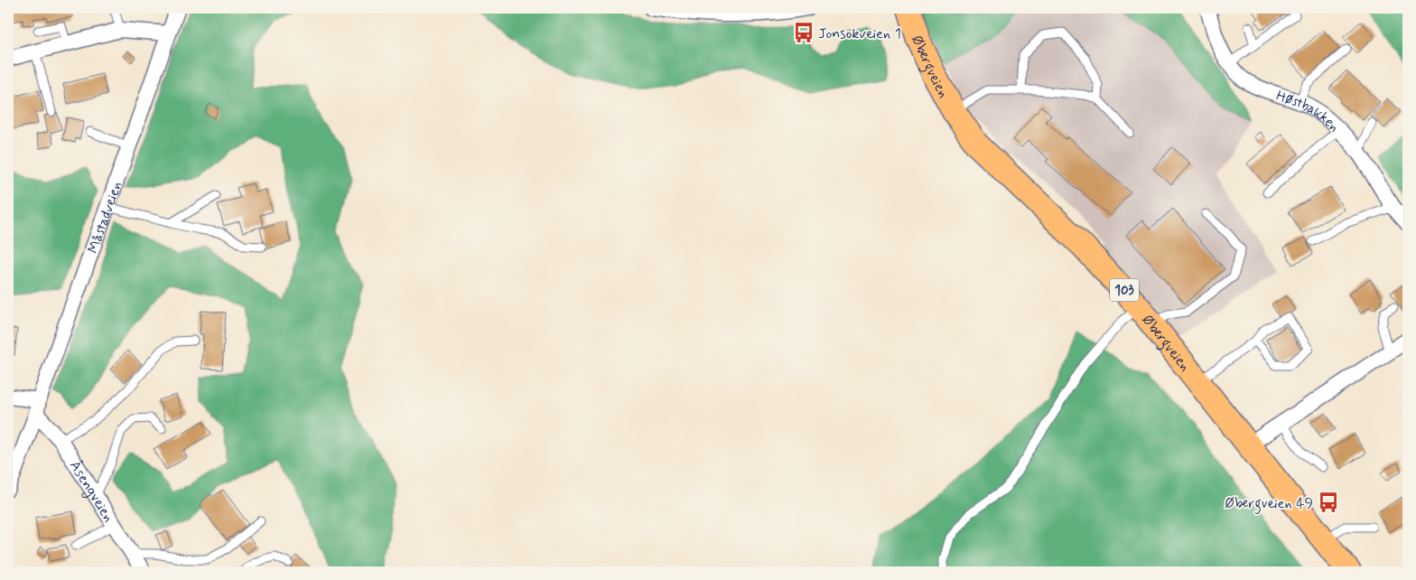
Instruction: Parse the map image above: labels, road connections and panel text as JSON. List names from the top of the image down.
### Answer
{
  "streets": {
    "main road": ["Øbergveien", "103"],
    "street": ["Høstbakken", "Måstadveien", "Åsengveien"]
  },
  "crossings": [
    ["Måstadveien", "Åsengveien"]
  ],
  "places": {
    "bus stop": ["Jonsokveien 1", "Øbergveien 49"]
  }
}
